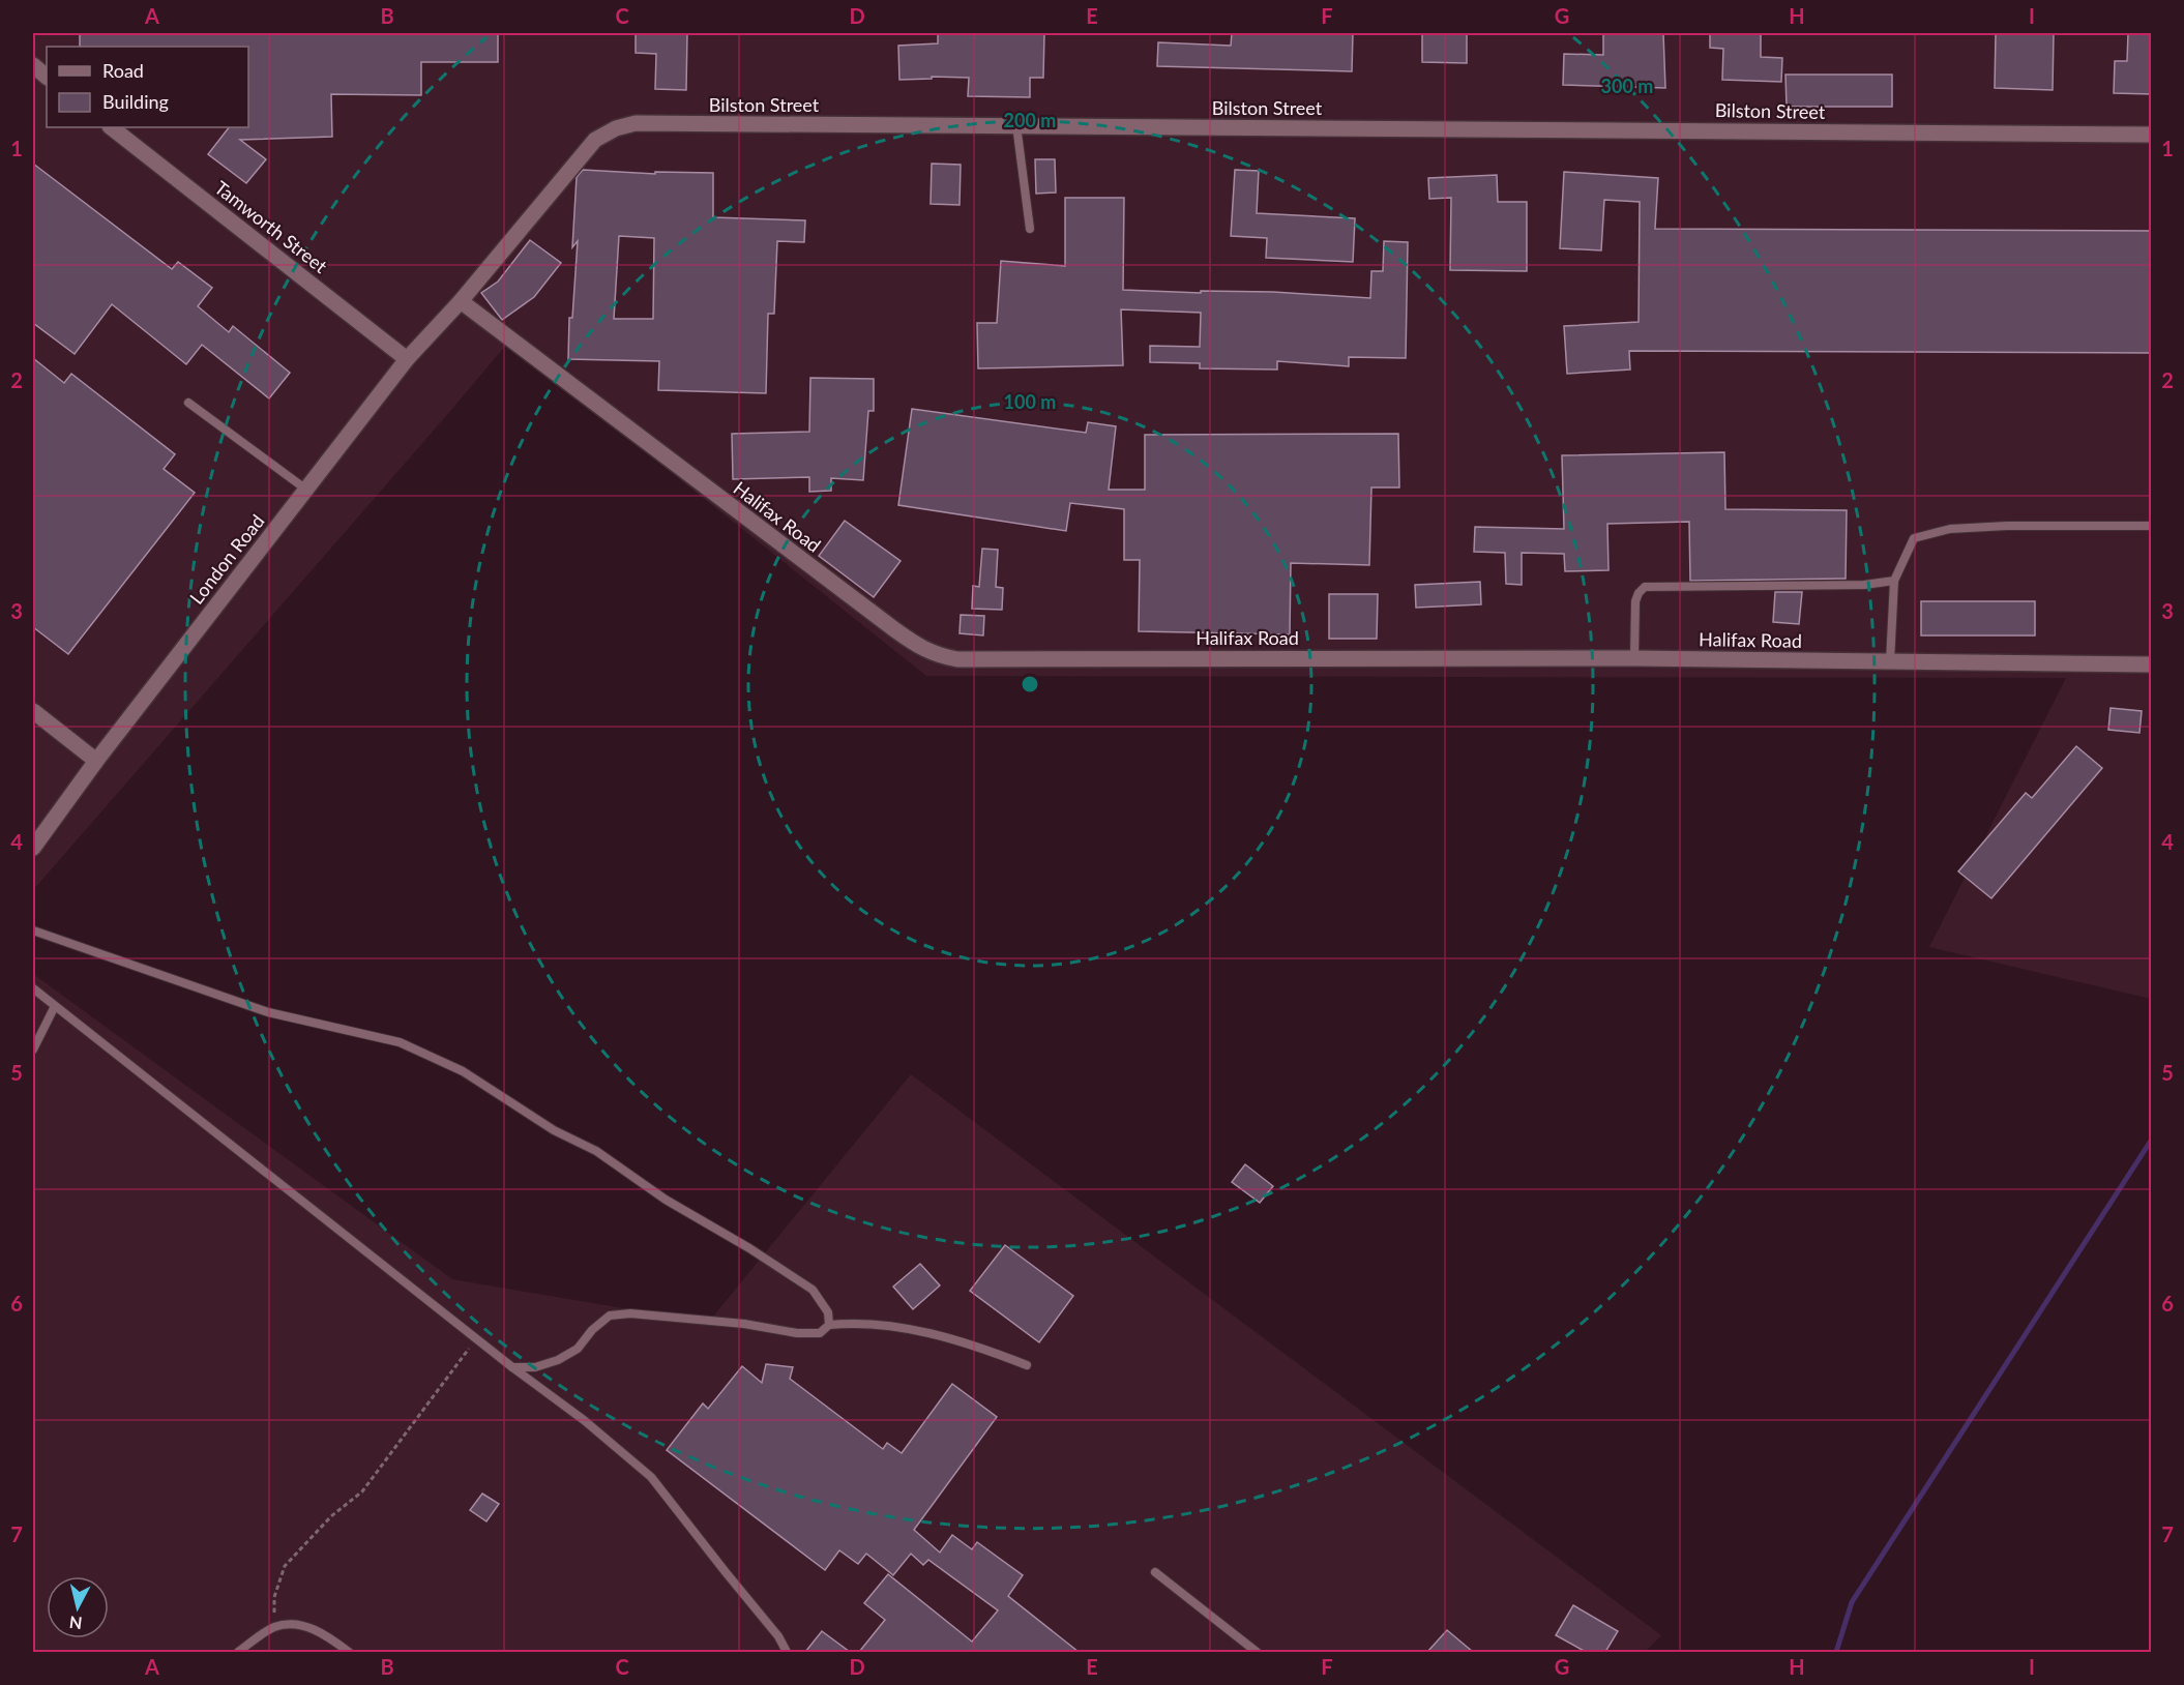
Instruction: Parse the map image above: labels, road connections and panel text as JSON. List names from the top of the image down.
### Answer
{
  "streets": {
    "street": [
      "Bilston Street",
      "Tamworth Street",
      "Halifax Road",
      "London Road"
    ]
  },
  "crossings": [
    ["Bilston Street", "Halifax Road"],
    ["Bilston Street", "London Road"],
    ["Tamworth Street", "London Road"],
    ["Halifax Road", "London Road"]
  ],
  "legend": ["Road", "Building"],
  "north": "bottom",
  "grid": {
    "columns": [
      "A",
      "B",
      "C",
      "D",
      "E",
      "F",
      "G",
      "H",
      "I"
    ],
    "rows": [
      "1",
      "2",
      "3",
      "4",
      "5",
      "6",
      "7"
    ]
  },
  "rings": ["300 m", "200 m", "100 m"]
}
